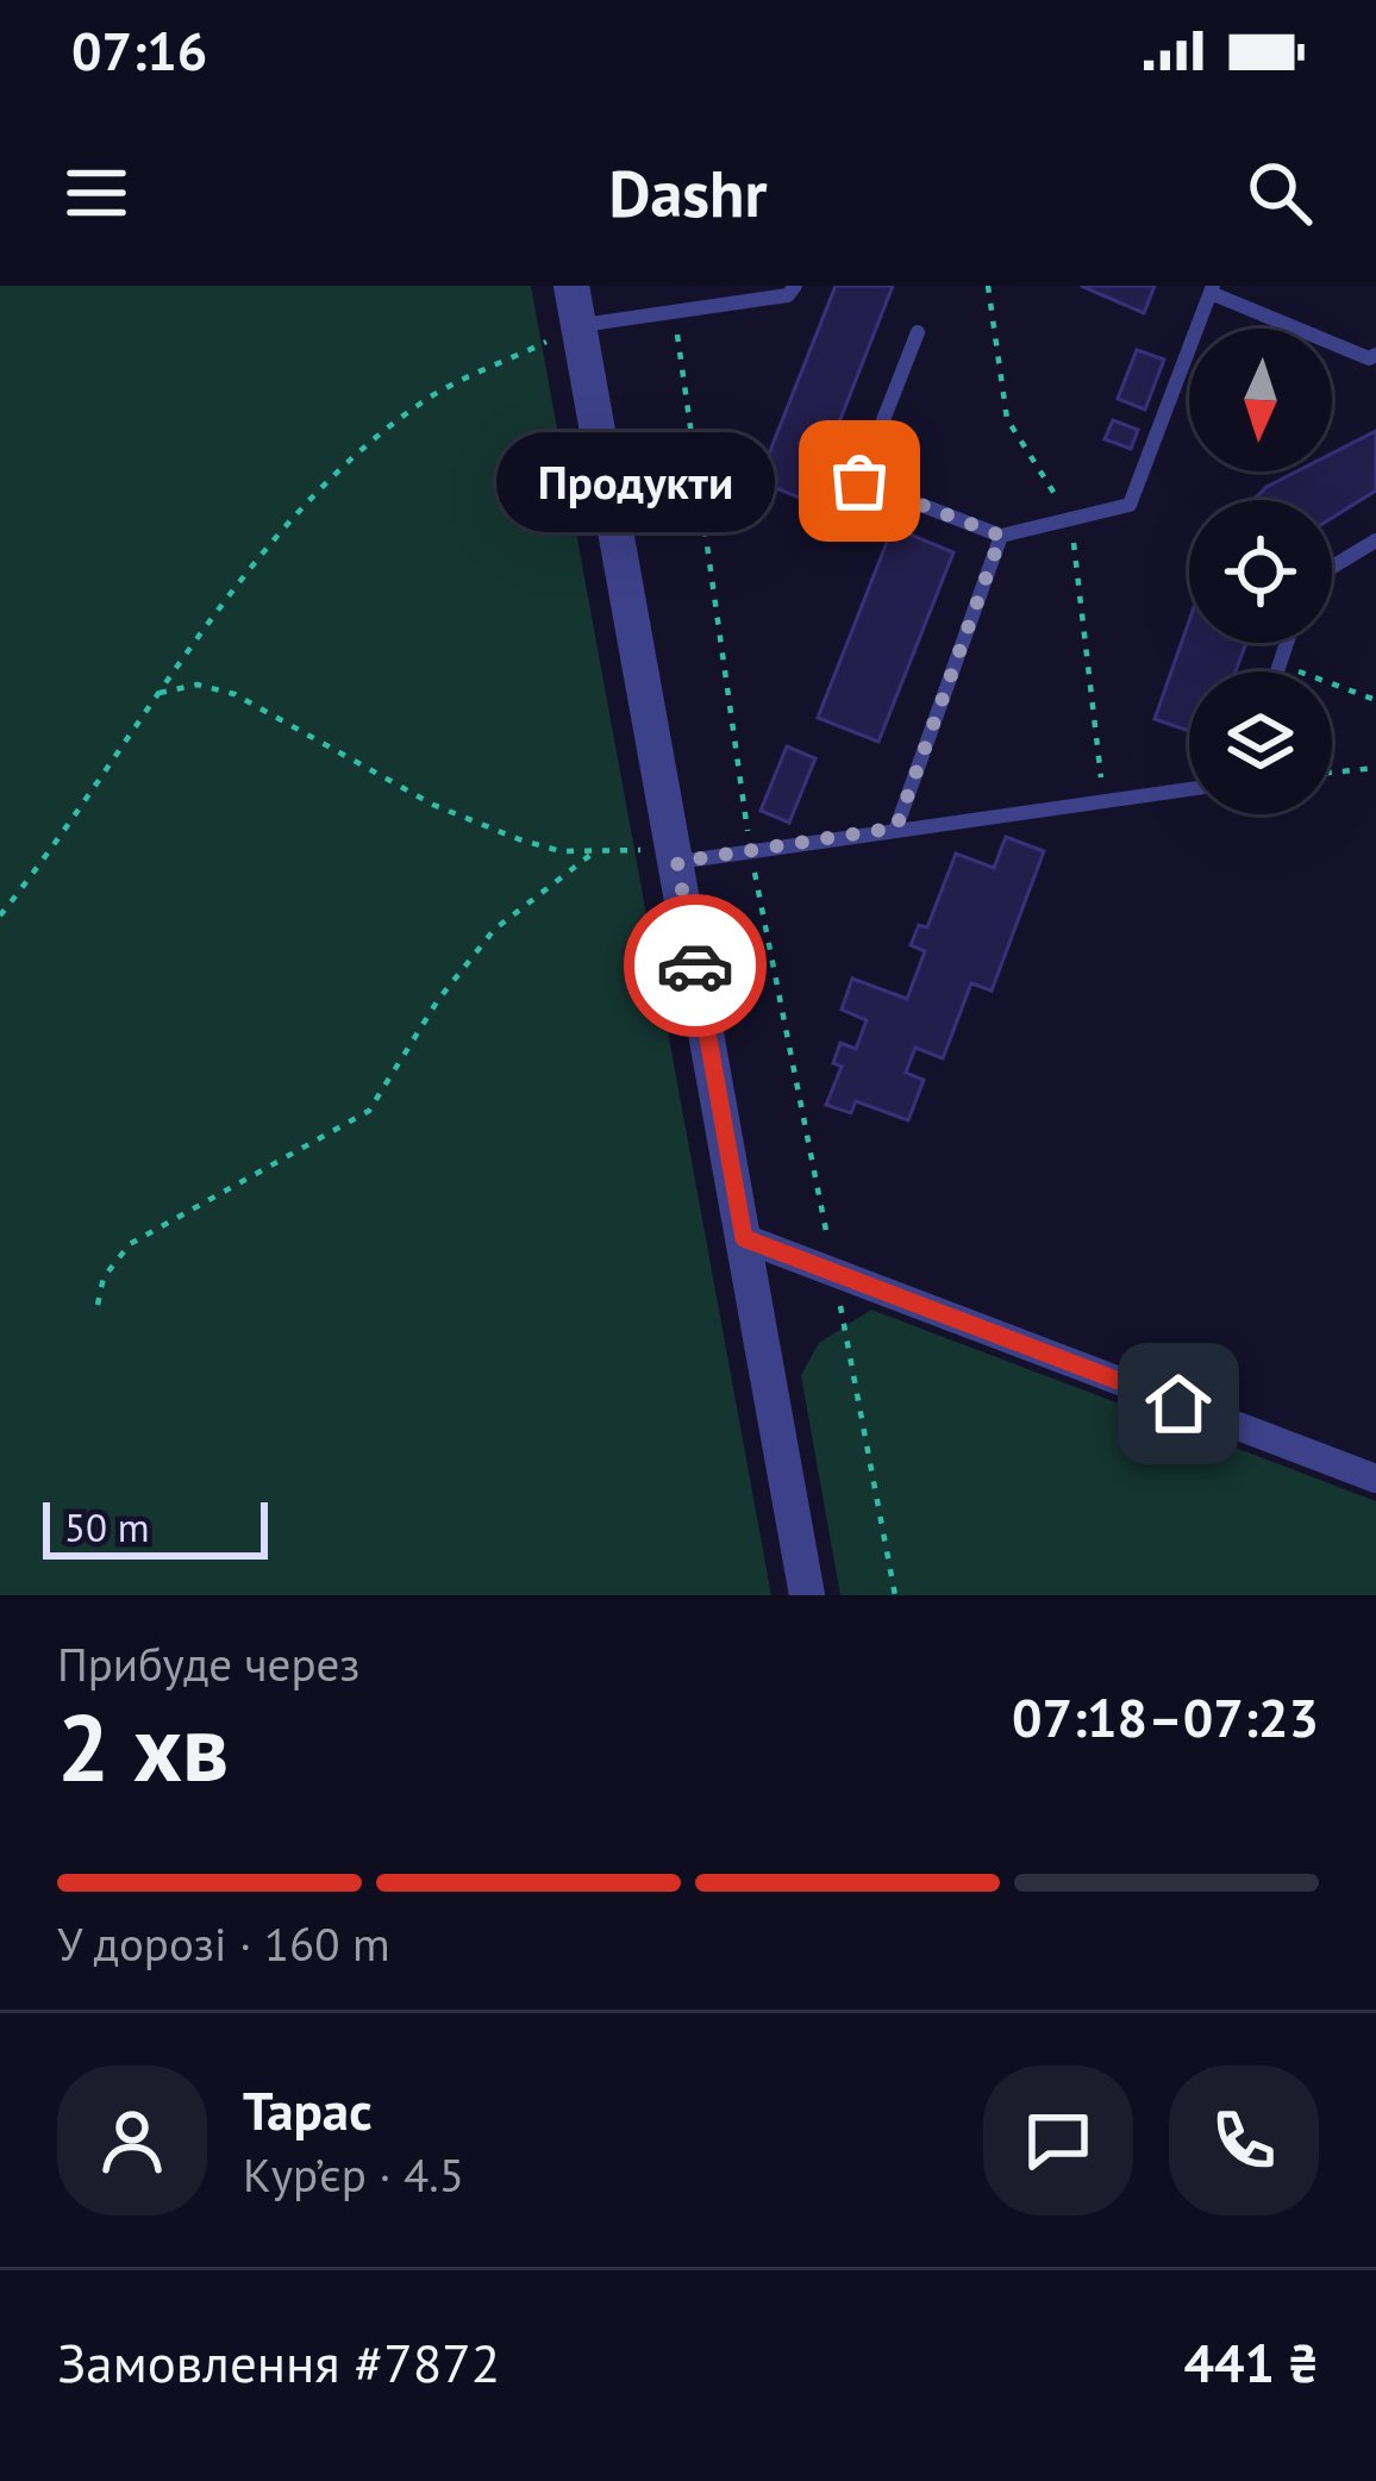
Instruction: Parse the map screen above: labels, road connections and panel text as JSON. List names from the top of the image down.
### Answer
{
  "places": ["Продукти"],
  "scale_bar": "50 m",
  "north": "bottom",
  "page": {
    "status": "07:16",
    "header": "Dashr",
    "bubble": "Продукти",
    "scale": "50 m",
    "heading": ["2 хв", "Прибуде через", "07:18–07:23"],
    "panel": [
      "Тарас",
      "Кур’єр · 4.5",
      "Замовлення #7872",
      "441 ₴"
    ],
    "bar": "У дорозі · 160 m"
  }
}
